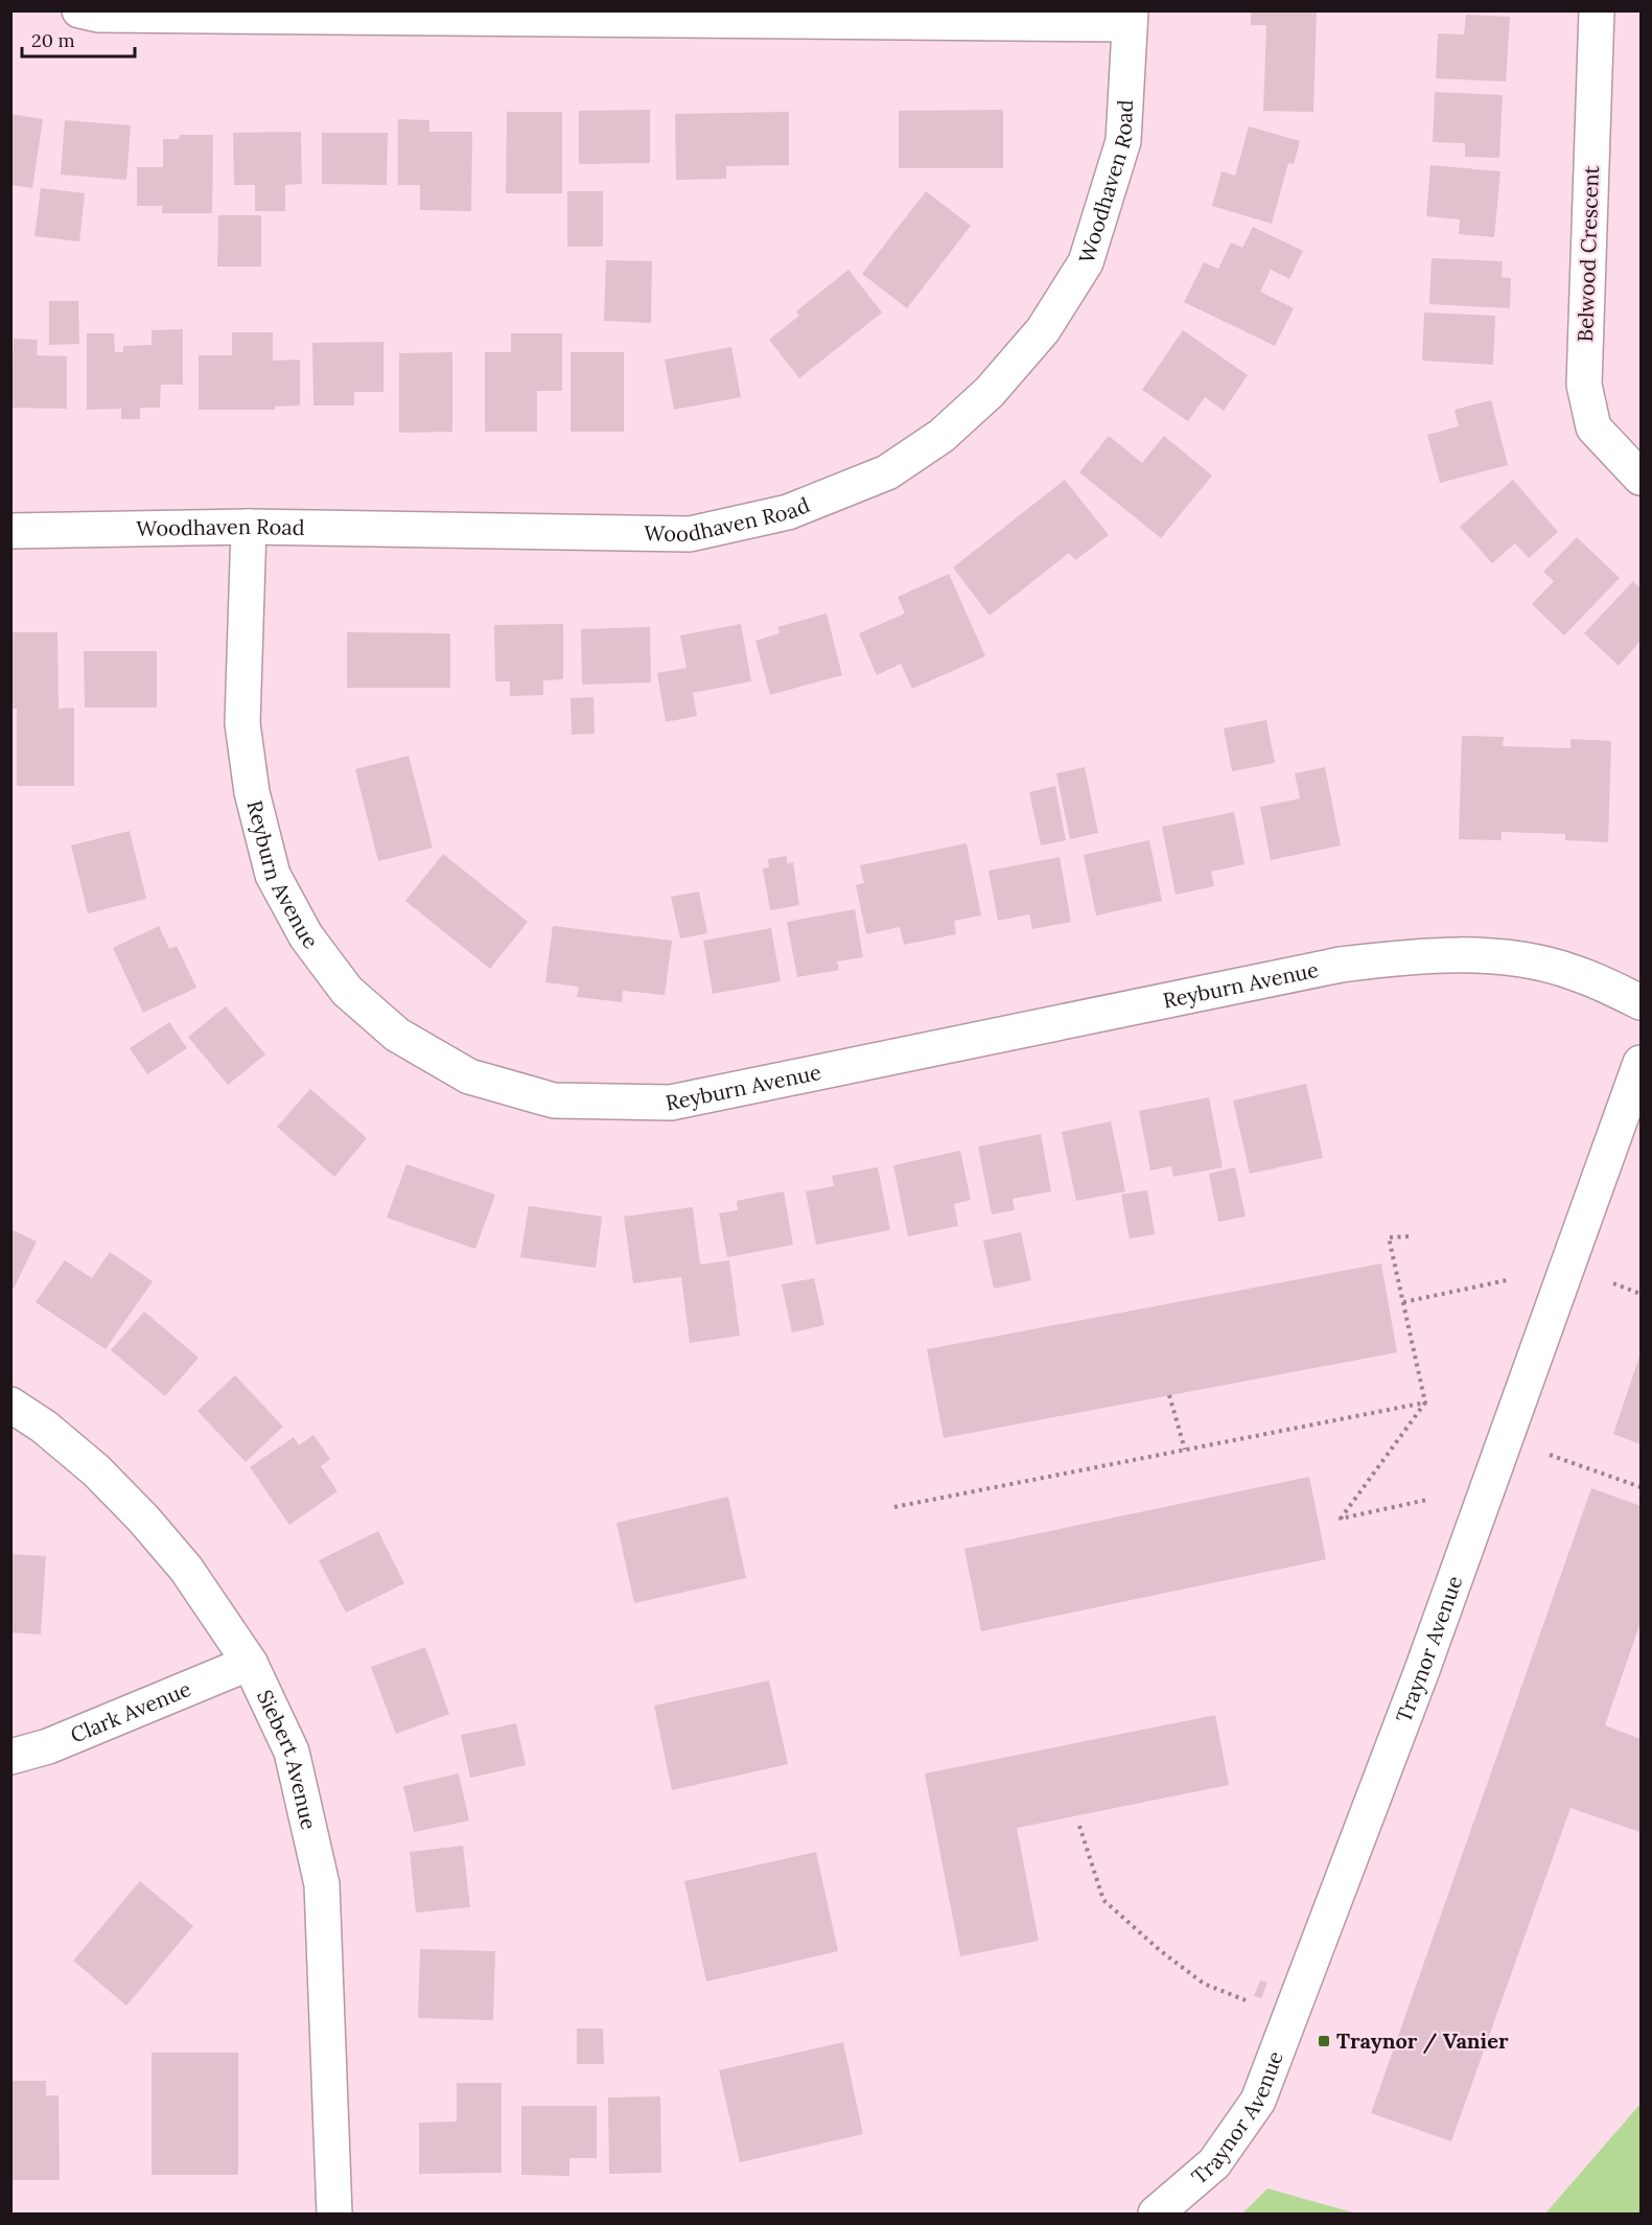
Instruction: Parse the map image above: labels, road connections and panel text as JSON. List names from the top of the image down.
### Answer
{
  "streets": {
    "street": [
      "Woodhaven Road",
      "Belwood Crescent",
      "Reyburn Avenue",
      "Traynor Avenue",
      "Clark Avenue",
      "Siebert Avenue"
    ]
  },
  "crossings": [
    ["Woodhaven Road", "Reyburn Avenue"],
    ["Clark Avenue", "Siebert Avenue"]
  ],
  "places": {
    "transit": ["Traynor / Vanier"]
  },
  "scale_bar": "20 m"
}
